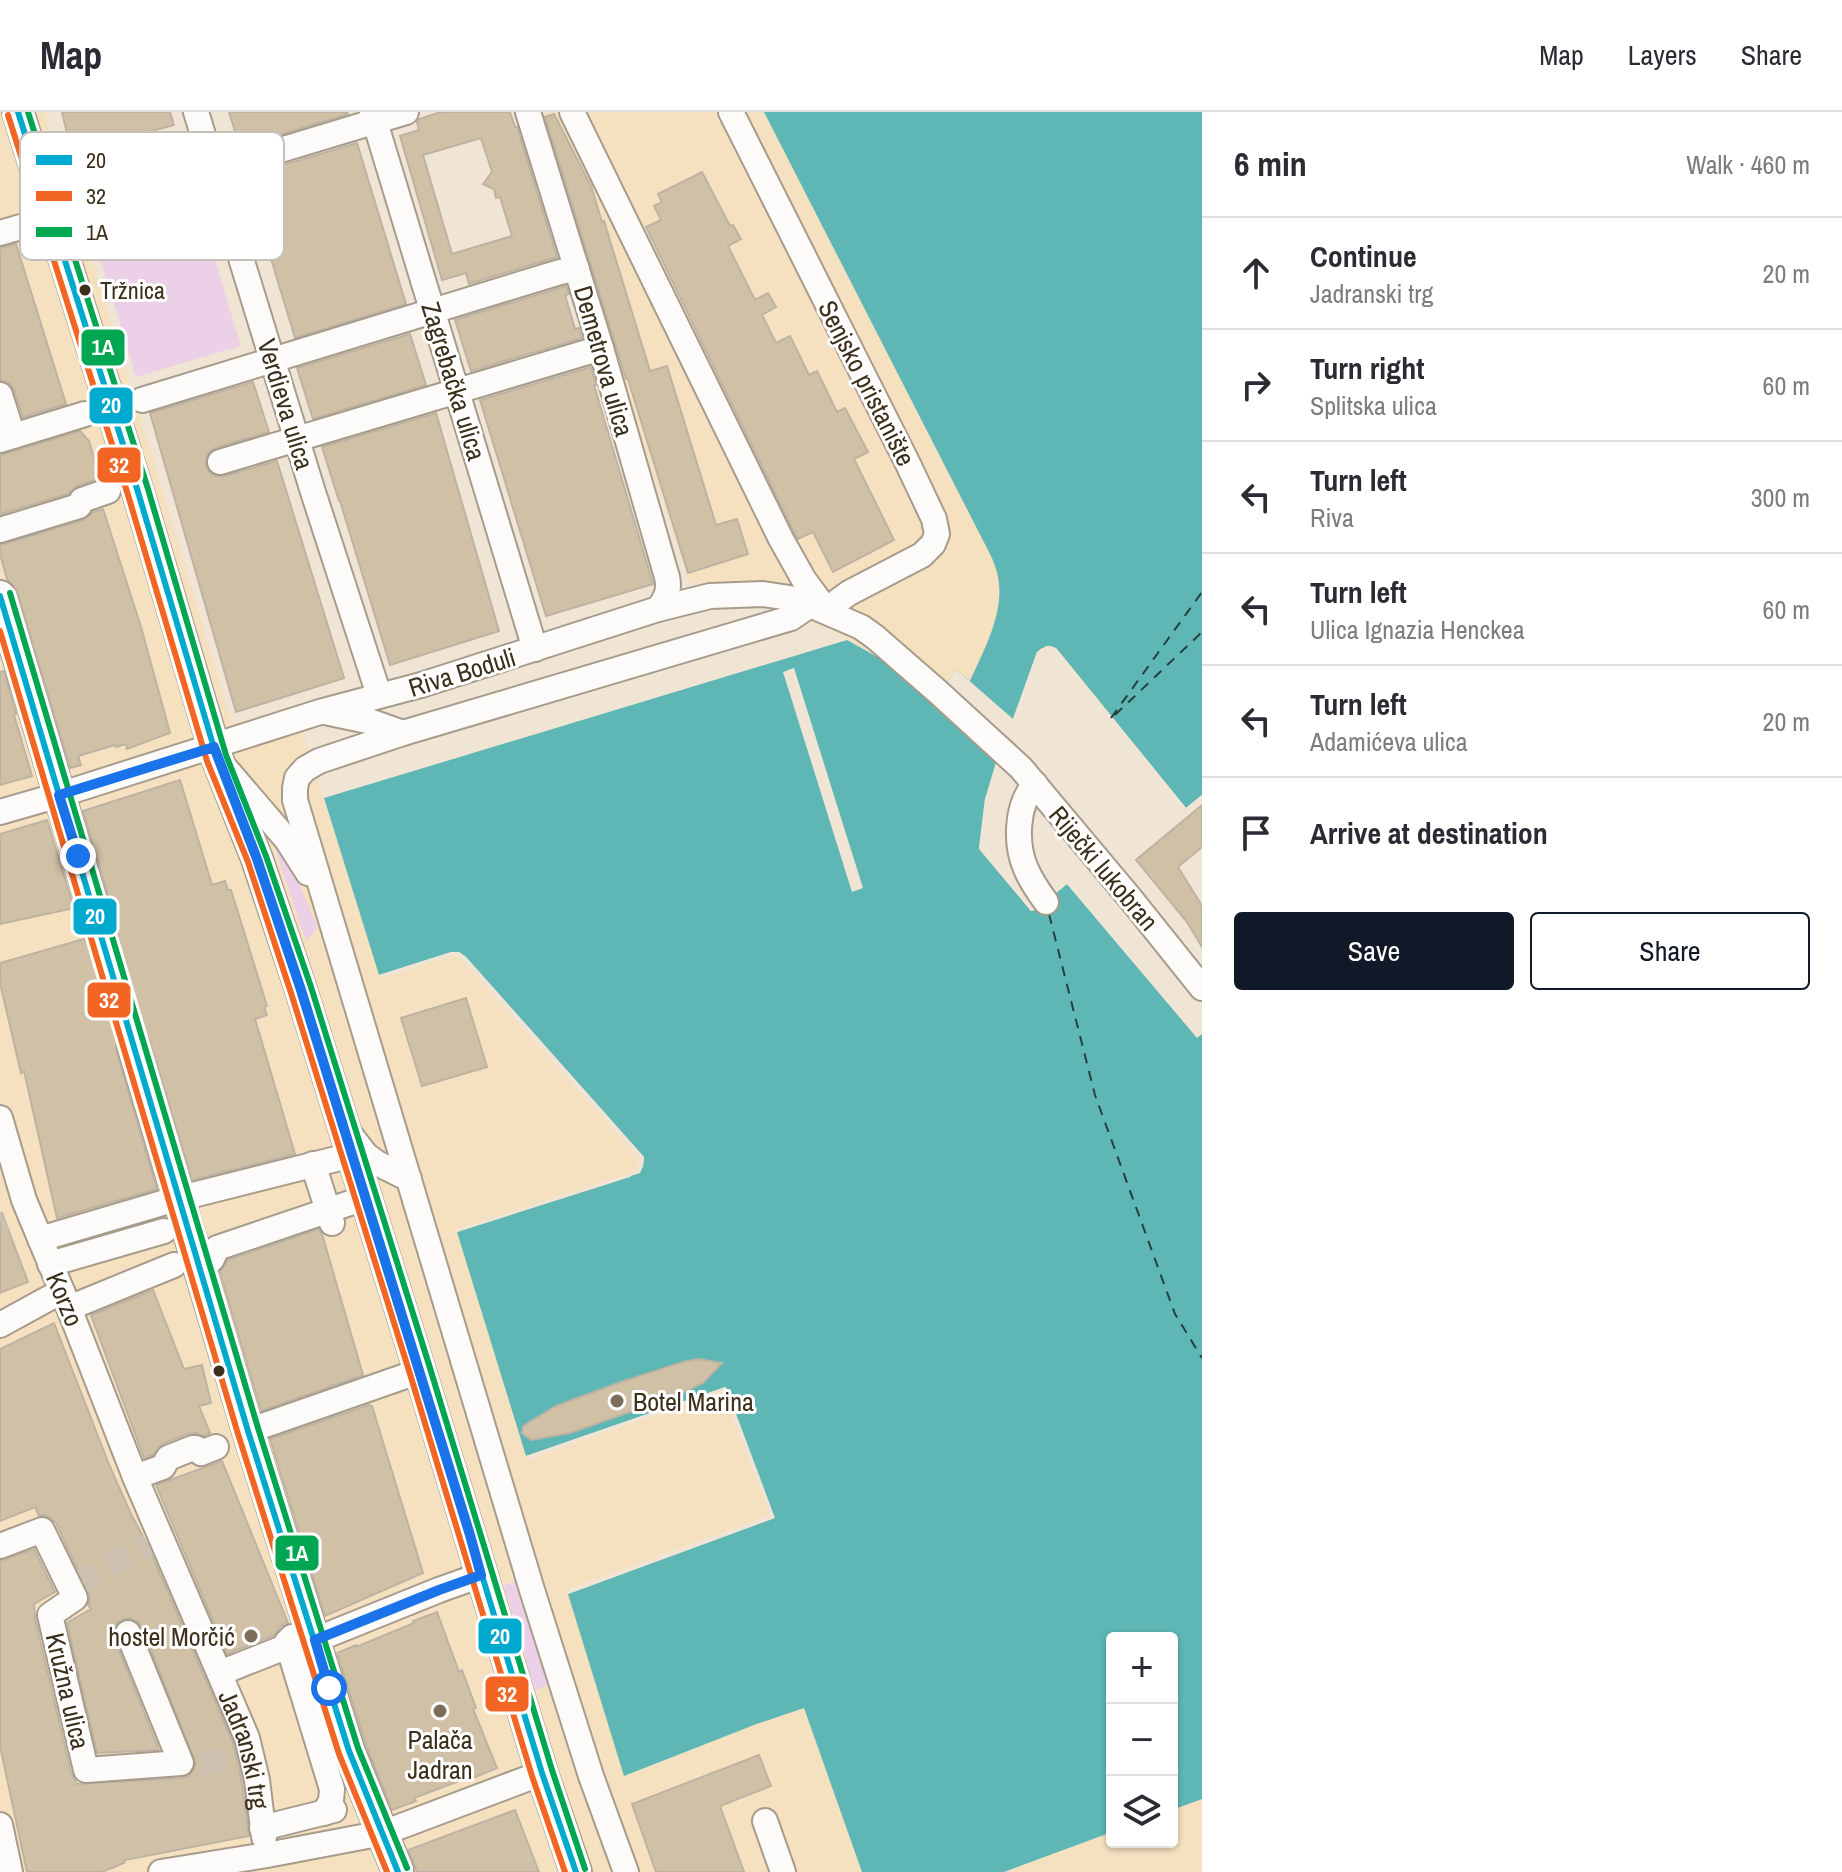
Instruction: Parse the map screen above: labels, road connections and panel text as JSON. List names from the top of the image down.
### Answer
{
  "streets": {
    "street": [
      "Demetrova ulica",
      "Zagrebačka ulica",
      "Senjsko pristanište",
      "Verdieva ulica",
      "Riva Boduli",
      "Riječki lukobran",
      "Korzo",
      "Kružna ulica",
      "Jadranski trg"
    ]
  },
  "crossings": [
    ["Demetrova ulica", "Riva Boduli"],
    ["Zagrebačka ulica", "Riva Boduli"],
    ["Senjsko pristanište", "Riva Boduli"],
    ["Verdieva ulica", "Riva Boduli"],
    ["Riva Boduli", "Riječki lukobran"],
    ["Korzo", "Jadranski trg"]
  ],
  "places": [
    "Tržnica",
    "Botel Marina",
    "hostel Morčić",
    "Palača Jadran"
  ],
  "lines": ["transit line 20", "transit line 1A", "transit line 32"],
  "legend": ["20", "32", "1A"],
  "page": {
    "header": "Map",
    "nav": ["Map", "Layers", "Share"],
    "heading": ["6 min", "Walk · 460 m"],
    "list": [
      ["Continue", "Jadranski trg", "20 m"],
      ["Turn right", "Splitska ulica", "60 m"],
      ["Turn left", "Riva", "300 m"],
      ["Turn left", "Ulica Ignazia Henckea", "60 m"],
      ["Turn left", "Adamićeva ulica", "20 m"],
      "Arrive at destination"
    ],
    "buttons": ["Save", "Share"],
    "map_buttons": ["+", "−"]
  }
}
